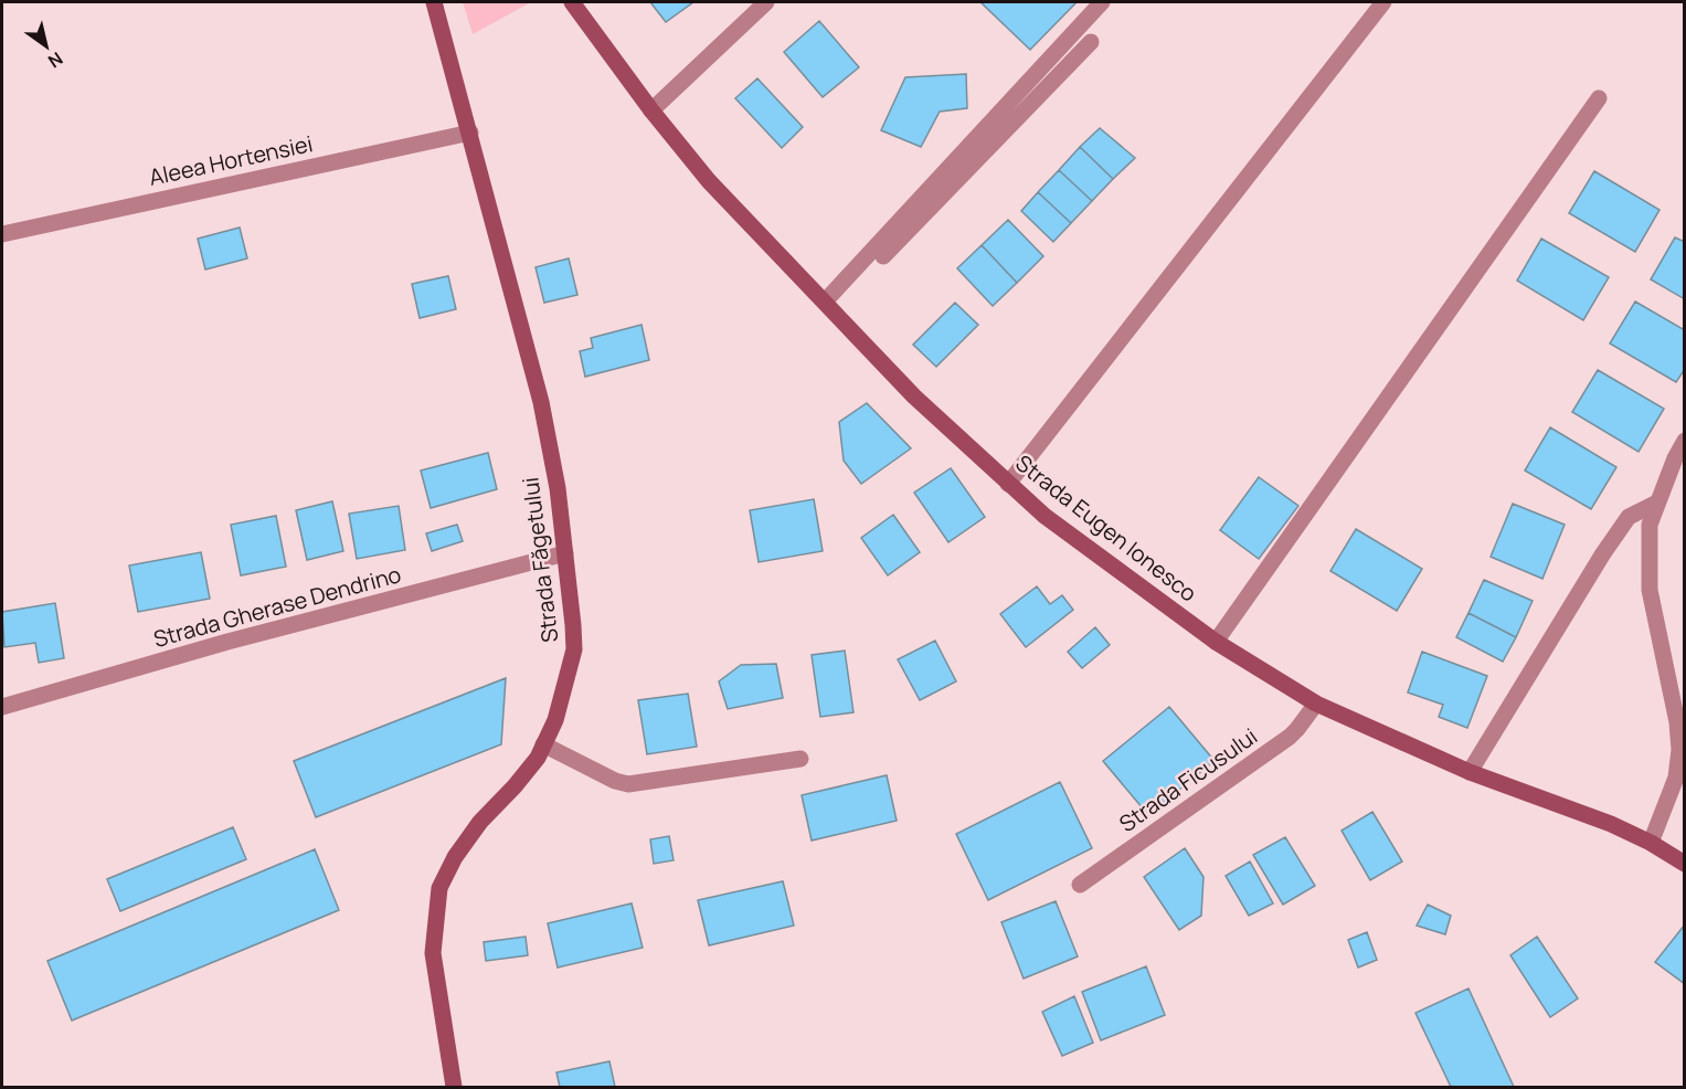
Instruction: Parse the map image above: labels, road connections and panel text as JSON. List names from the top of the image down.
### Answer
{
  "streets": {
    "street": [
      "Aleea Hortensiei",
      "Strada Eugen Ionesco",
      "Strada Făgetului",
      "Strada Gherase Dendrino",
      "Strada Ficusului"
    ]
  },
  "crossings": [
    ["Aleea Hortensiei", "Strada Făgetului"],
    ["Strada Eugen Ionesco", "Strada Ficusului"],
    ["Strada Făgetului", "Strada Gherase Dendrino"]
  ],
  "north": "bottom right"
}
